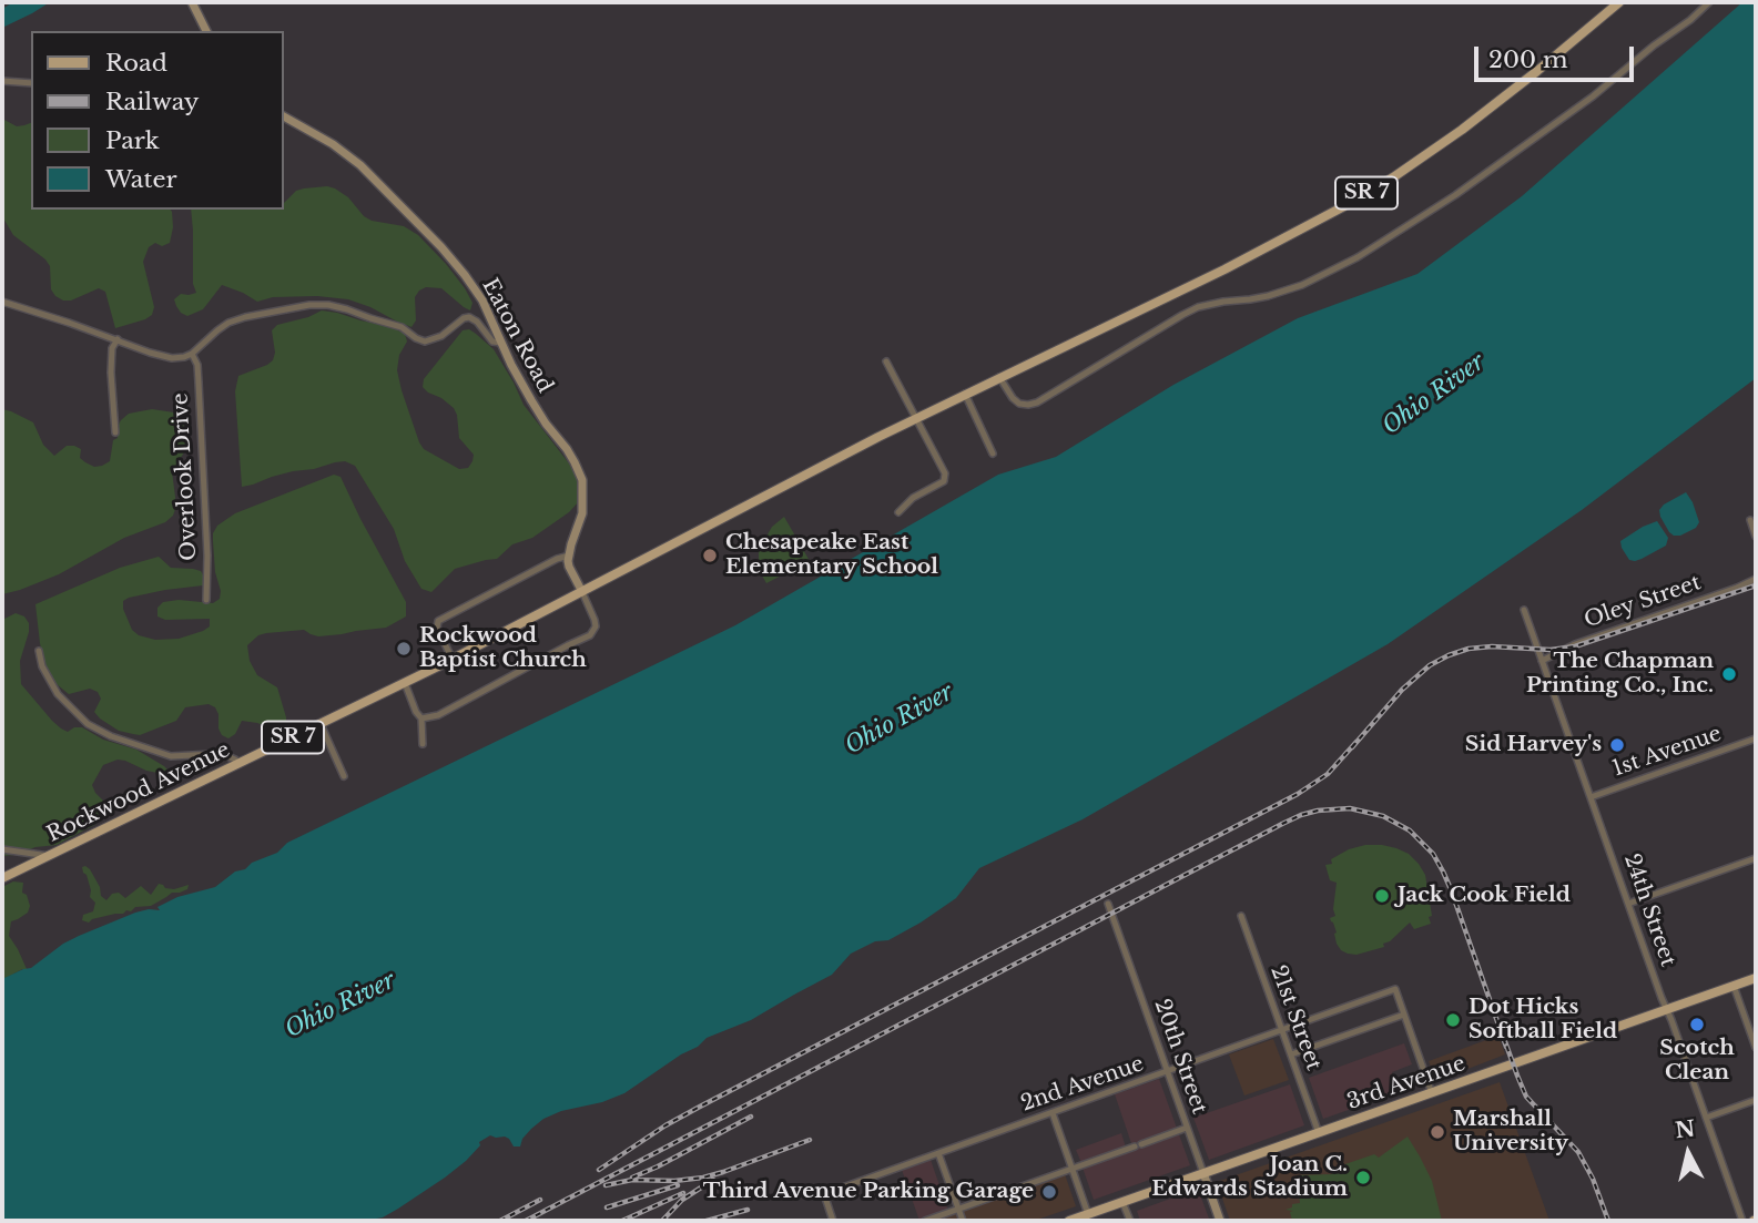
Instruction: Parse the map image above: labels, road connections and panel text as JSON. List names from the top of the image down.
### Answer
{
  "streets": {
    "main road": ["SR 7", "Rockwood Avenue", "3rd Avenue"],
    "street": [
      "Eaton Road",
      "Overlook Drive",
      "Oley Street",
      "1st Avenue",
      "24th Street",
      "21st Street",
      "20th Street",
      "2nd Avenue"
    ]
  },
  "crossings": [
    ["SR 7", "Rockwood Avenue"],
    ["Oley Street", "24th Street"],
    ["1st Avenue", "24th Street"],
    ["24th Street", "3rd Avenue"],
    ["21st Street", "3rd Avenue"],
    ["21st Street", "2nd Avenue"],
    ["20th Street", "3rd Avenue"],
    ["20th Street", "2nd Avenue"]
  ],
  "water": ["Ohio River"],
  "places": [
    "Chesapeake East Elementary School",
    "Rockwood Baptist Church",
    "The Chapman Printing Co., Inc.",
    "Sid Harvey's",
    "Jack Cook Field",
    "Dot Hicks Softball Field",
    "Scotch Clean",
    "Marshall University",
    "Joan C. Edwards Stadium",
    "Third Avenue Parking Garage"
  ],
  "legend": [
    "Road",
    "Railway",
    "Park",
    "Water"
  ],
  "scale_bar": "200 m",
  "north": "top"
}
